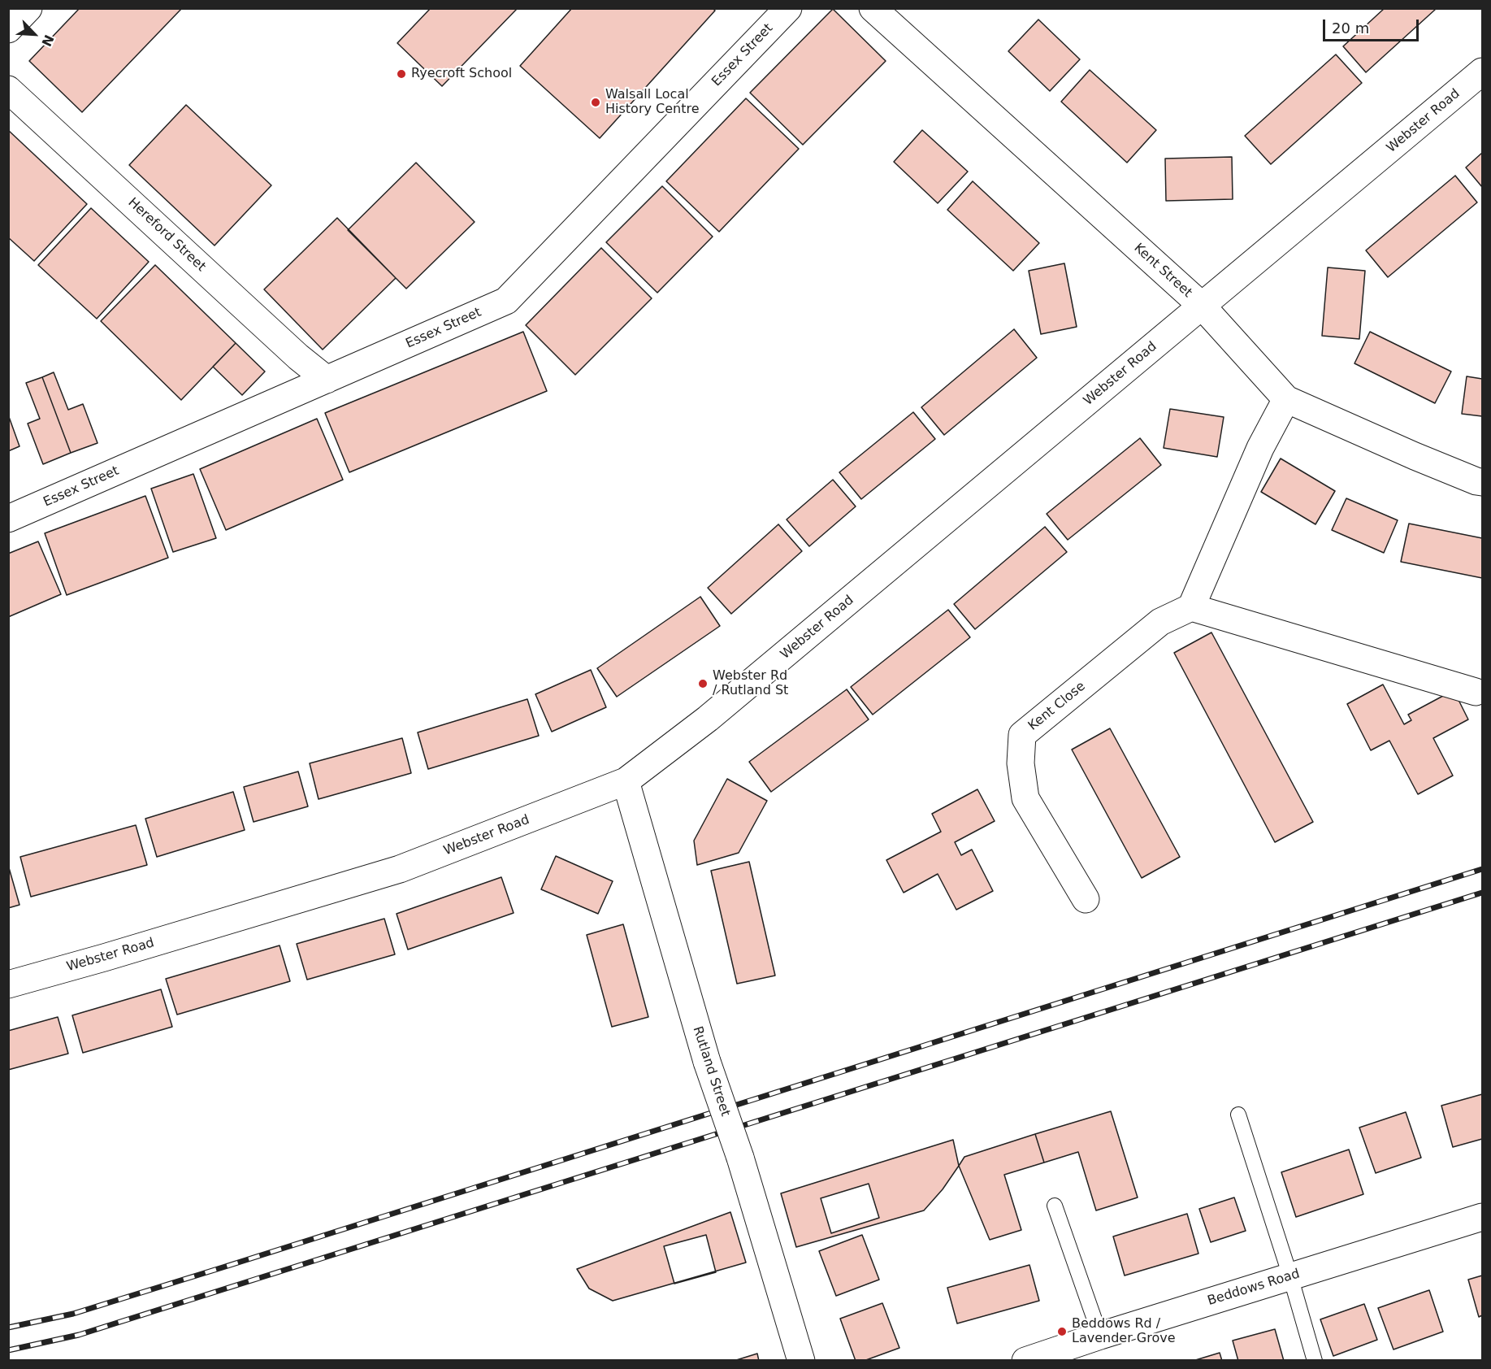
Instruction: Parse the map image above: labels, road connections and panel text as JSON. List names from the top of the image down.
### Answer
{
  "streets": {
    "street": [
      "Essex Street",
      "Webster Road",
      "Hereford Street",
      "Kent Street",
      "Kent Close",
      "Rutland Street",
      "Beddows Road"
    ]
  },
  "crossings": [
    ["Essex Street", "Hereford Street"],
    ["Webster Road", "Kent Street"],
    ["Webster Road", "Rutland Street"]
  ],
  "places": [
    "Ryecroft School",
    "Walsall Local History Centre",
    "Webster Rd / Rutland St",
    "Beddows Rd / Lavender Grove"
  ],
  "scale_bar": "20 m",
  "north": "bottom right"
}
